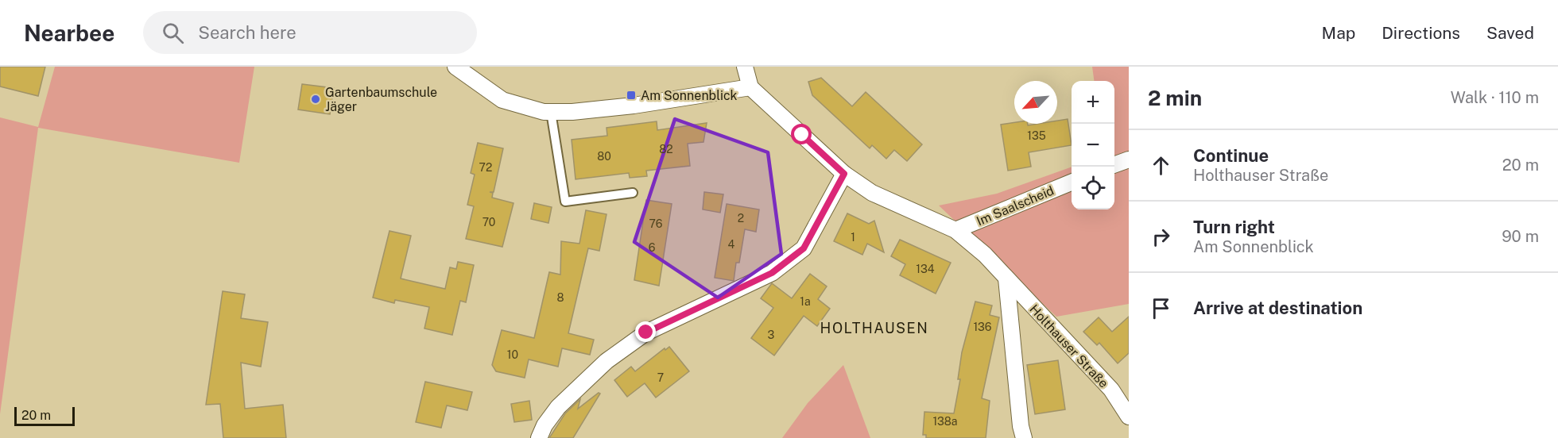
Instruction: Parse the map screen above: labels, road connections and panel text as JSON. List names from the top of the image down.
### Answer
{
  "streets": {
    "street": ["Im Saalscheid", "Holthauser Straße"]
  },
  "crossings": [
    ["Im Saalscheid", "Holthauser Straße"]
  ],
  "districts": ["HOLTHAUSEN"],
  "places": {
    "transit": ["Am Sonnenblick"],
    "other": ["Gartenbaumschule Jäger"]
  },
  "house_numbers": [
    "135",
    "82",
    "80",
    "72",
    "2",
    "70",
    "76",
    "1",
    "4",
    "6",
    "134",
    "8",
    "1a",
    "136",
    "3",
    "10",
    "7",
    "138a"
  ],
  "scale_bar": "20 m",
  "north": "bottom left",
  "page": {
    "header": "Nearbee",
    "search": "Search here",
    "nav": ["Map", "Directions", "Saved"],
    "heading": ["2 min", "Walk · 110 m"],
    "map_buttons": ["+", "−"],
    "list": [
      ["Continue", "Holthauser Straße", "20 m"],
      ["Turn right", "Am Sonnenblick", "90 m"],
      "Arrive at destination"
    ],
    "scale": "20 m"
  }
}
